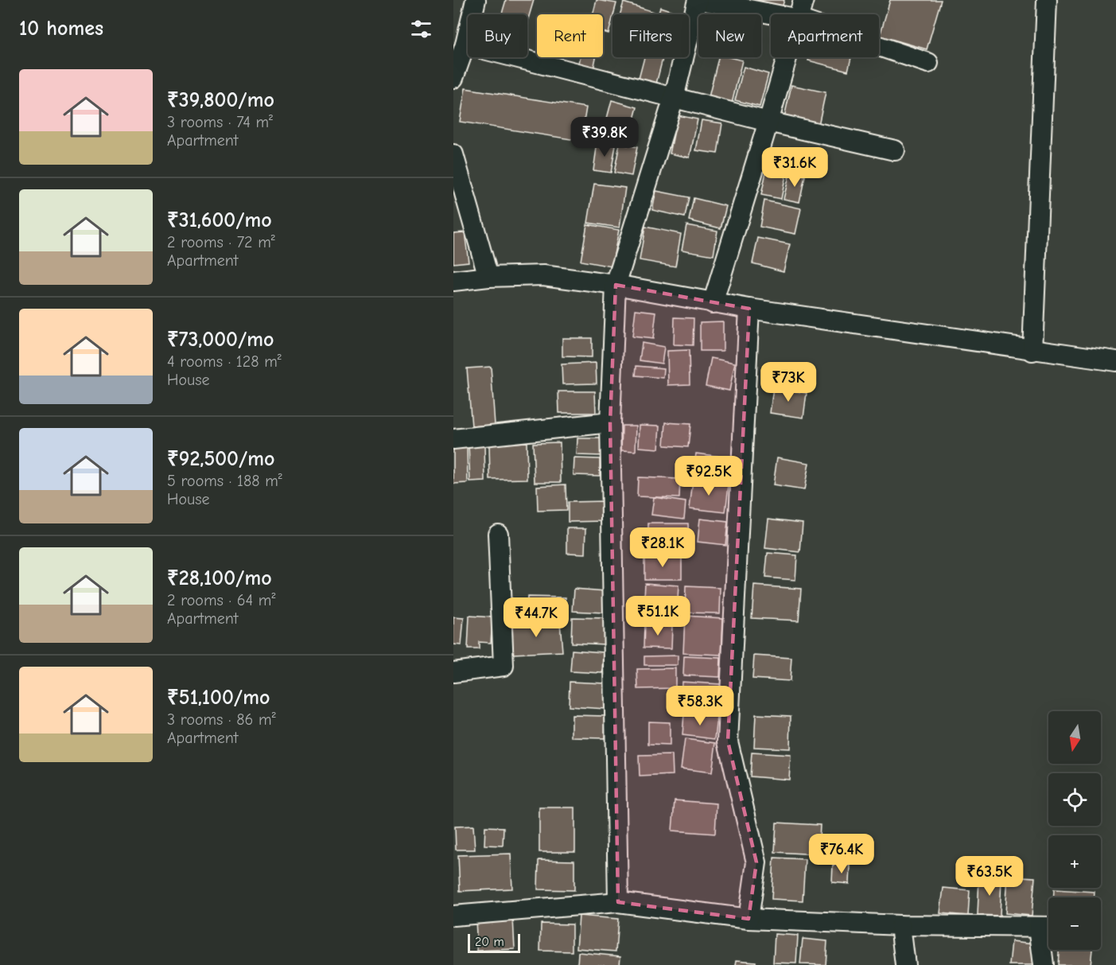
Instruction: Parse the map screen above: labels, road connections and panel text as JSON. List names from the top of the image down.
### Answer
{
  "scale_bar": "20 m",
  "north": "bottom",
  "page": {
    "heading": "10 homes",
    "chip": [
      "Buy",
      "Rent",
      "Filters",
      "New",
      "Apartment"
    ],
    "list": [
      {
        "name": "₹39,800/mo",
        "note": "3 rooms · 74 m² · Apartment"
      },
      {
        "name": "₹31,600/mo",
        "note": "2 rooms · 72 m² · Apartment"
      },
      {
        "name": "₹73,000/mo",
        "note": "4 rooms · 128 m² · House"
      },
      {
        "name": "₹92,500/mo",
        "note": "5 rooms · 188 m² · House"
      },
      {
        "name": "₹28,100/mo",
        "note": "2 rooms · 64 m² · Apartment"
      },
      {
        "name": "₹51,100/mo",
        "note": "3 rooms · 86 m² · Apartment"
      }
    ],
    "price": [
      "₹39.8K",
      "₹31.6K",
      "₹73K",
      "₹92.5K",
      "₹28.1K",
      "₹51.1K",
      "₹44.7K",
      "₹58.3K",
      "₹76.4K",
      "₹63.5K"
    ],
    "map_buttons": ["+", "−"],
    "scale": "20 m"
  }
}
